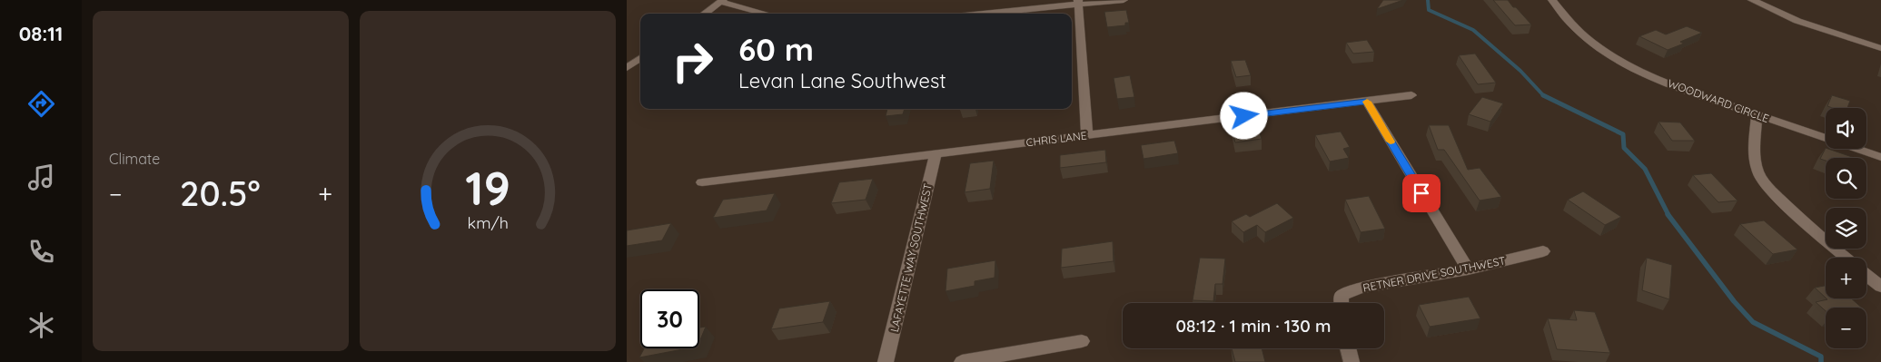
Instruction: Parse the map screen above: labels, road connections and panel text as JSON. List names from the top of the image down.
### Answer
{
  "streets": {
    "street": [
      "WOODWARD CIRCLE",
      "CHRIS LANE",
      "LAFAYETTE WAY SOUTHWEST",
      "RETNER DRIVE SOUTHWEST"
    ]
  },
  "crossings": [
    ["CHRIS LANE", "LAFAYETTE WAY SOUTHWEST"]
  ],
  "page": {
    "tabs": "08:11",
    "tile": "Climate",
    "turn": ["60 m", "Levan Lane Southwest"],
    "map_buttons": ["+", "−"],
    "heat": ["−", "20.5°", "+"],
    "limit": "30",
    "trip": "08:12 · 1 min · 130 m",
    "gauge": ["19", "km/h"]
  }
}
